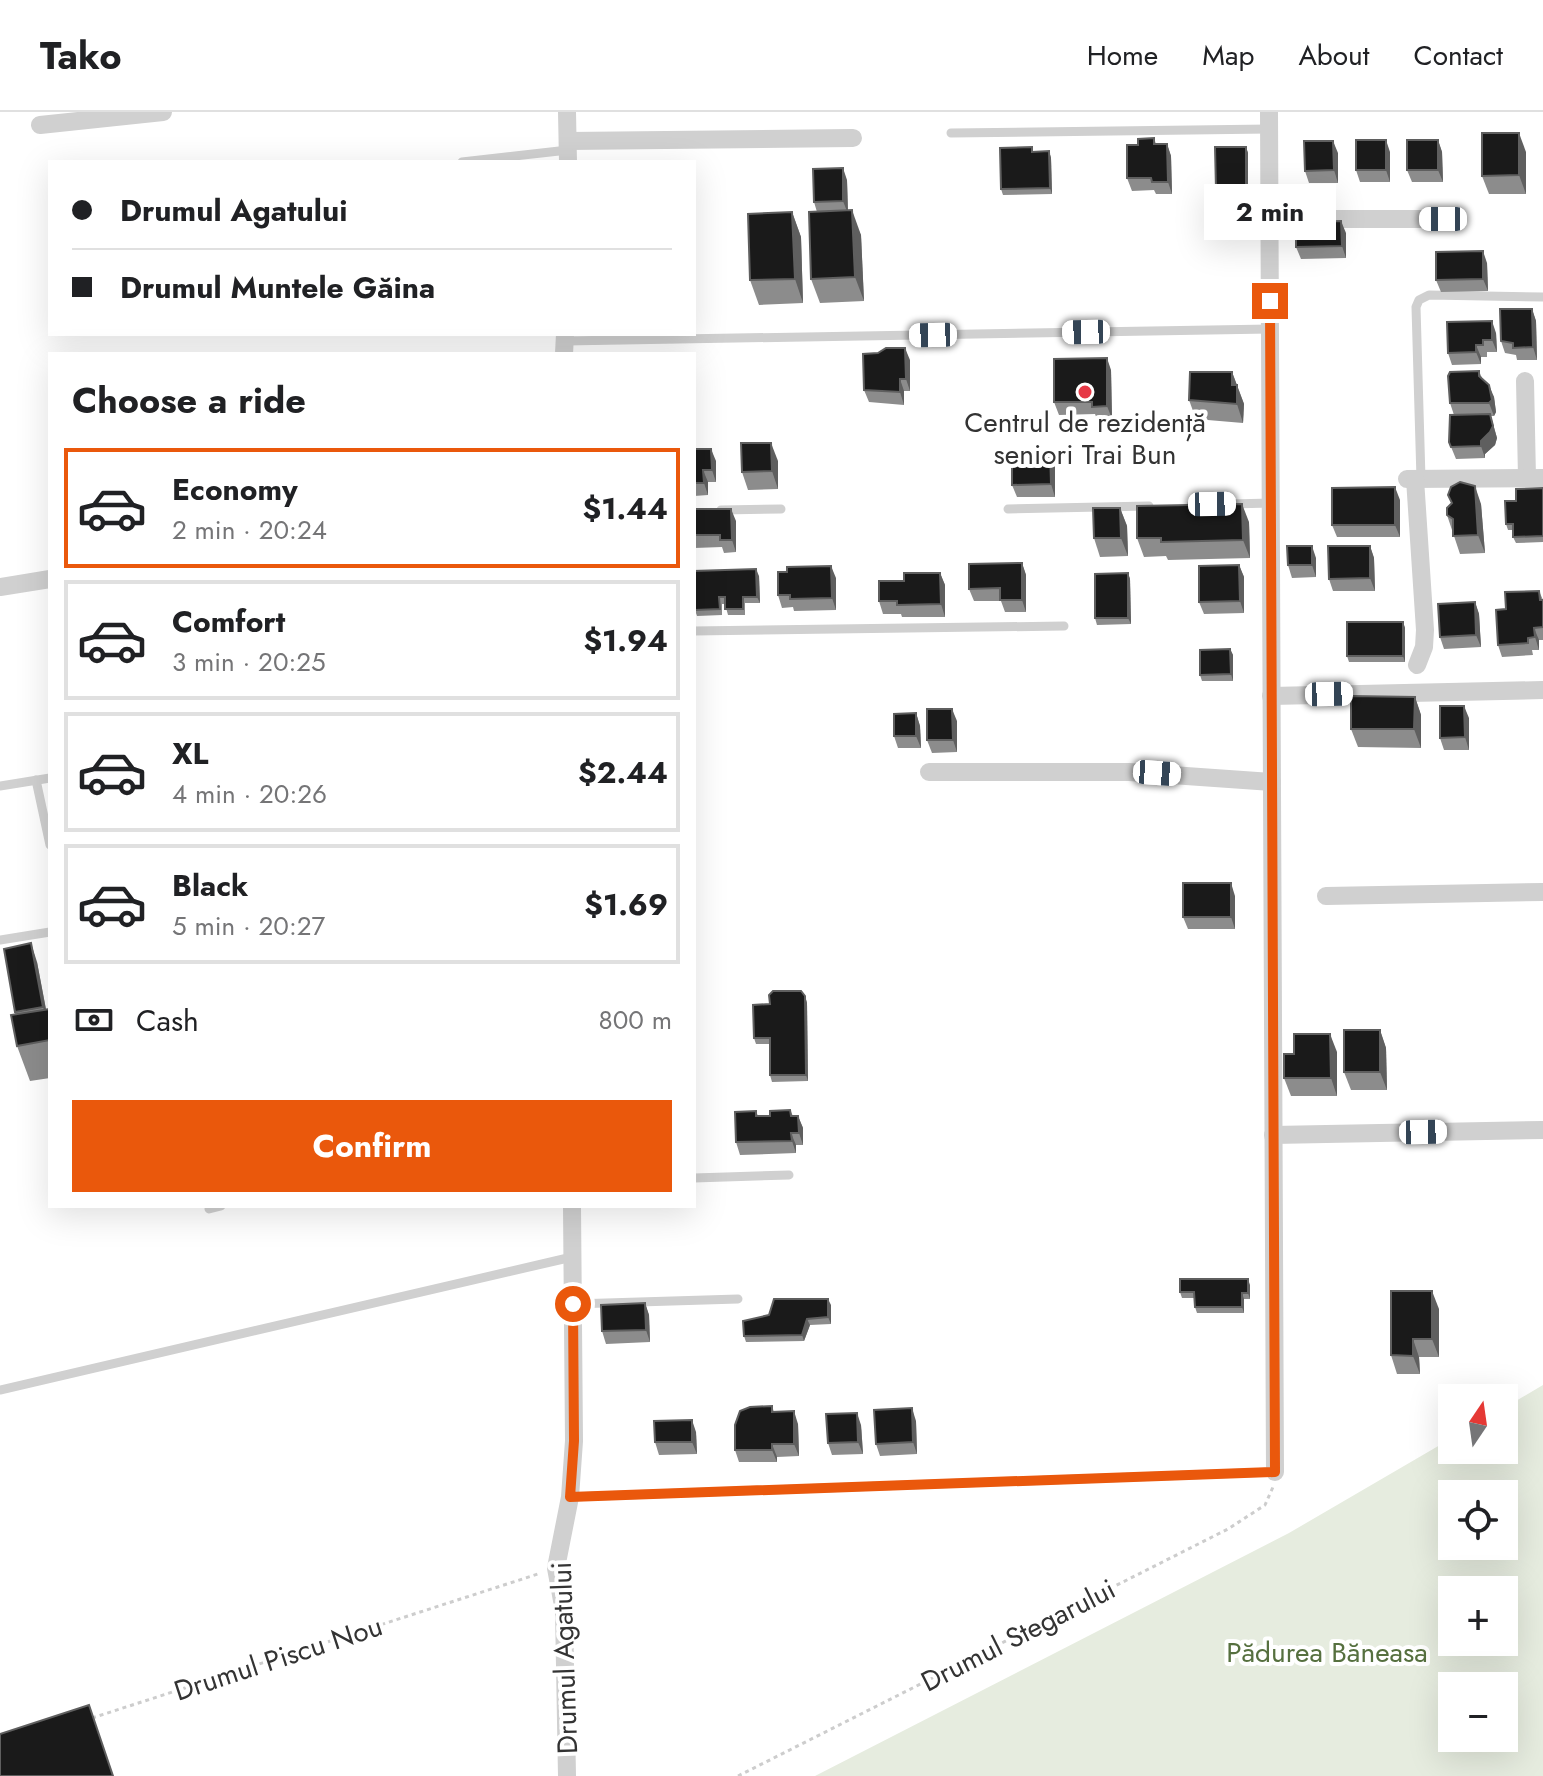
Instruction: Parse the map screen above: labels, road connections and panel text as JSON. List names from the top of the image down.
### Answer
{
  "streets": {
    "street": ["Drumul Agatului"],
    "path": ["Drumul Stegarului", "Drumul Piscu Nou"]
  },
  "crossings": [
    ["Drumul Piscu Nou", "Drumul Agatului"]
  ],
  "parks": ["Pădurea Băneasa"],
  "places": ["Centrul de rezidență seniori Trai Bun"],
  "north": "top",
  "page": {
    "header": "Tako",
    "nav": [
      "Home",
      "Map",
      "About",
      "Contact"
    ],
    "banner": ["Drumul Agatului", "Drumul Muntele Găina"],
    "bubble": "2 min",
    "heading": "Choose a ride",
    "list": [
      {
        "name": "Economy",
        "note": "2 min · 20:24",
        "value": "$1.44"
      },
      {
        "name": "Comfort",
        "note": "3 min · 20:25",
        "value": "$1.94"
      },
      {
        "name": "XL",
        "note": "4 min · 20:26",
        "value": "$2.44"
      },
      {
        "name": "Black",
        "note": "5 min · 20:27",
        "value": "$1.69"
      }
    ],
    "pay": ["Cash", "800 m"],
    "buttons": "Confirm",
    "map_buttons": ["+", "−"]
  }
}
